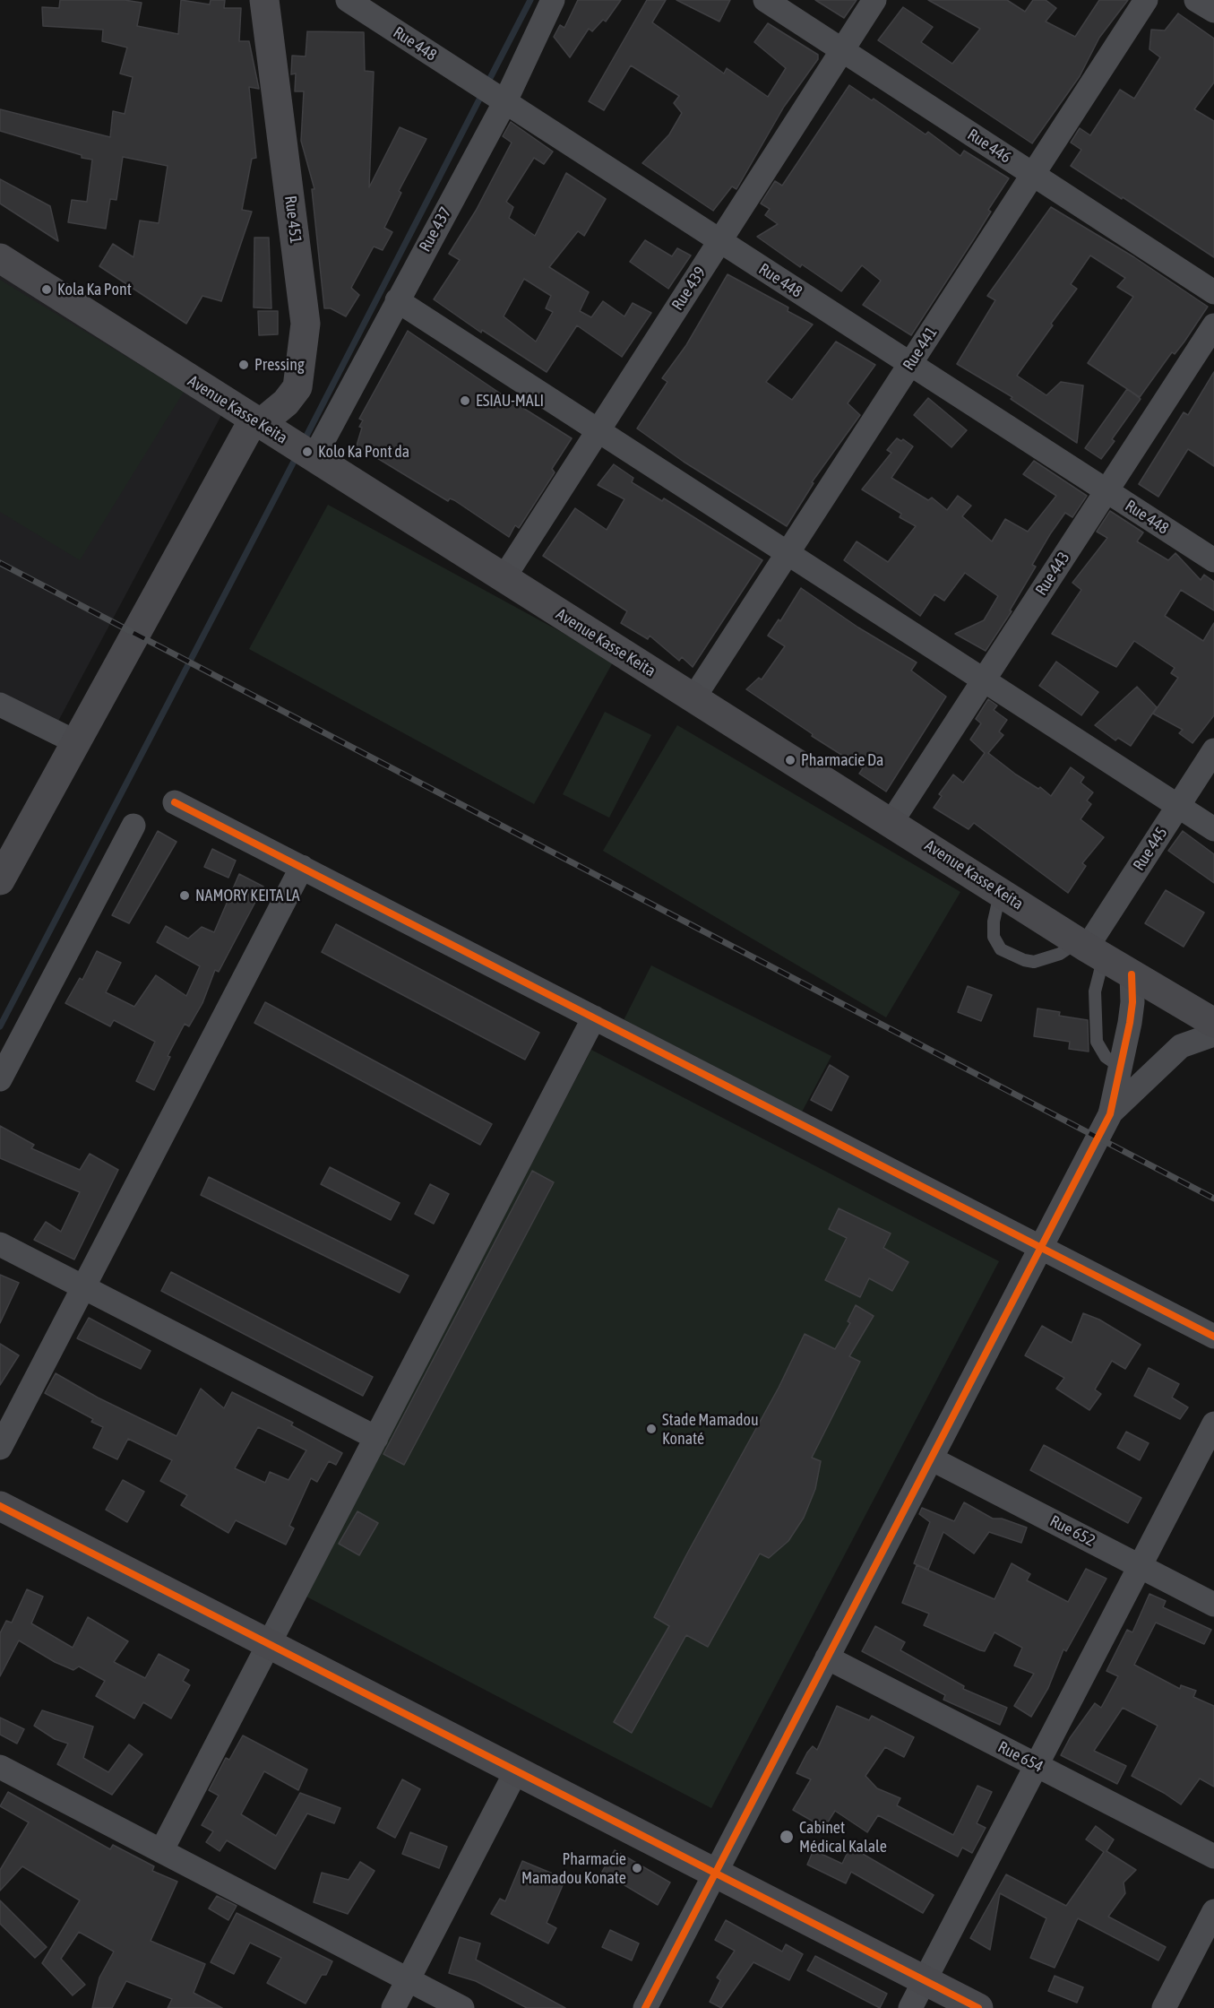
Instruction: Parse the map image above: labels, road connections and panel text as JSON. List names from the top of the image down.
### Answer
{
  "streets": {
    "street": [
      "Rue 448",
      "Rue 446",
      "Rue 451",
      "Rue 437",
      "Rue 439",
      "Rue 441",
      "Avenue Kasse Keita",
      "Rue 443",
      "Rue 445",
      "Rue 652",
      "Rue 654"
    ]
  },
  "crossings": [
    ["Rue 448", "Rue 437"],
    ["Rue 448", "Rue 439"],
    ["Rue 448", "Rue 441"],
    ["Rue 448", "Rue 443"],
    ["Rue 446", "Rue 439"],
    ["Rue 446", "Rue 441"],
    ["Rue 451", "Avenue Kasse Keita"],
    ["Rue 437", "Avenue Kasse Keita"],
    ["Rue 439", "Avenue Kasse Keita"],
    ["Rue 441", "Avenue Kasse Keita"],
    ["Avenue Kasse Keita", "Rue 443"],
    ["Avenue Kasse Keita", "Rue 445"]
  ],
  "places": [
    "Kola Ka Pont",
    "Pressing",
    "ESIAU-MALI",
    "Kolo Ka Pont da",
    "Pharmacie Da",
    "NAMORY KEITA LA",
    "Stade Mamadou Konaté",
    "Cabinet Médical Kalale",
    "Pharmacie Mamadou Konate"
  ]
}
